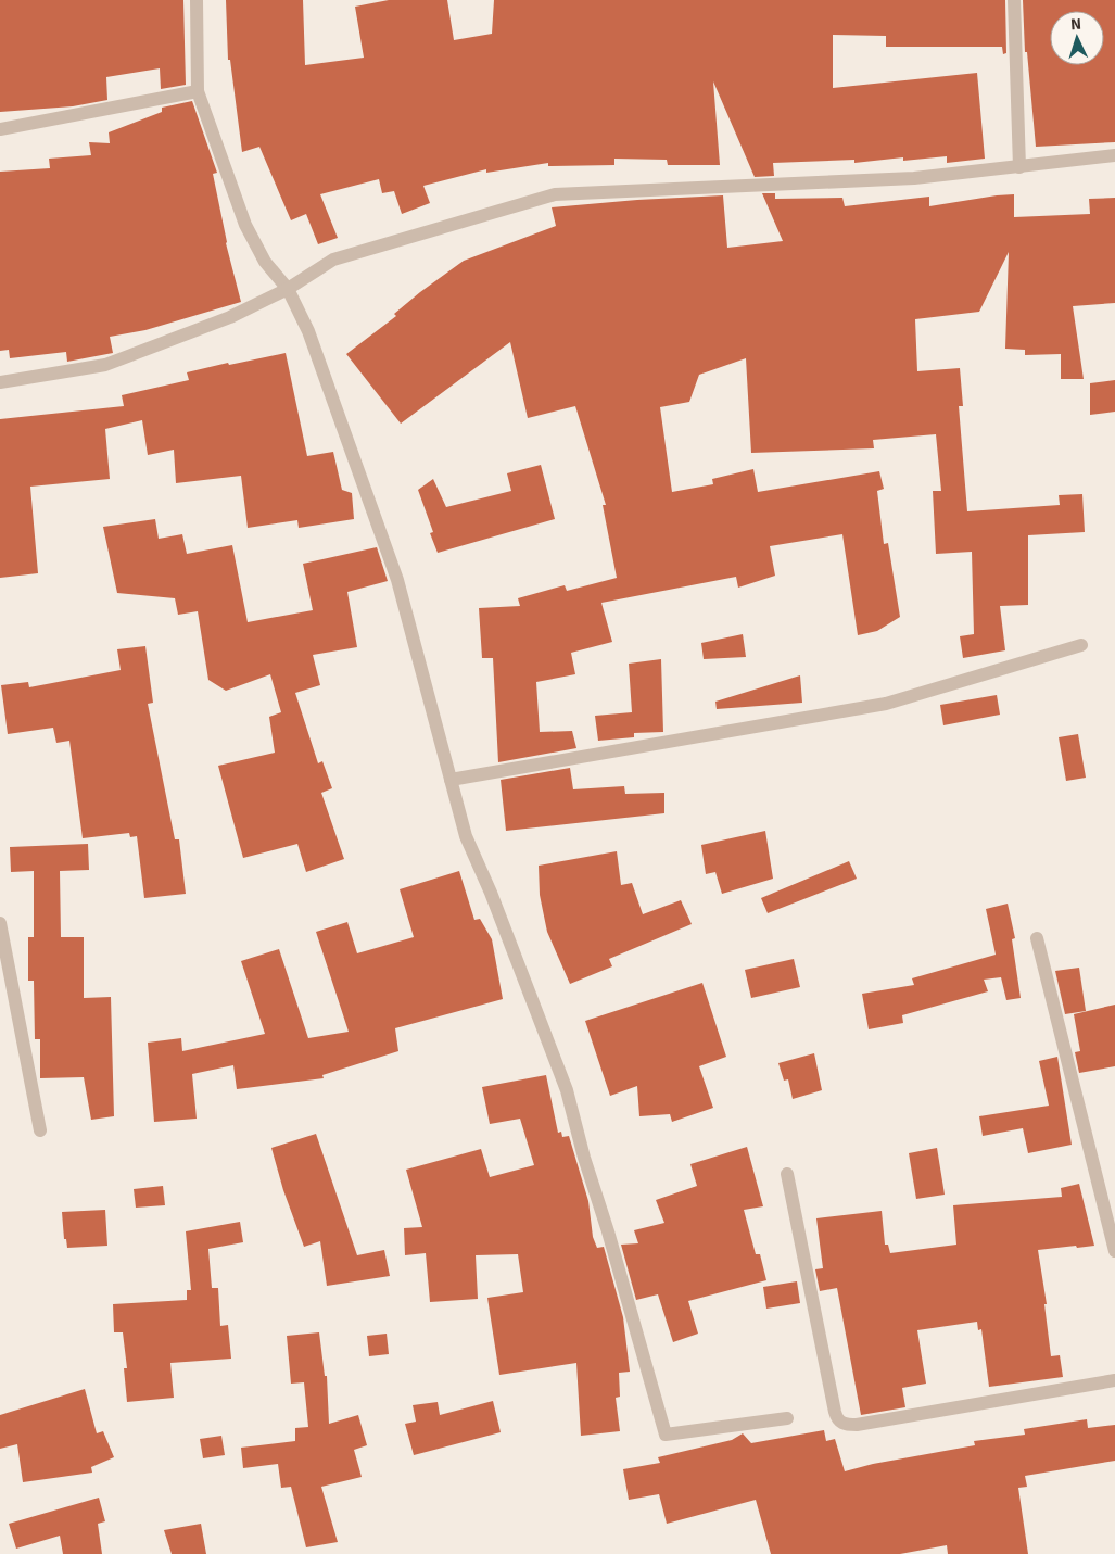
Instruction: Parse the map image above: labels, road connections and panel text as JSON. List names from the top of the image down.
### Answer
{
  "north": "top"
}
